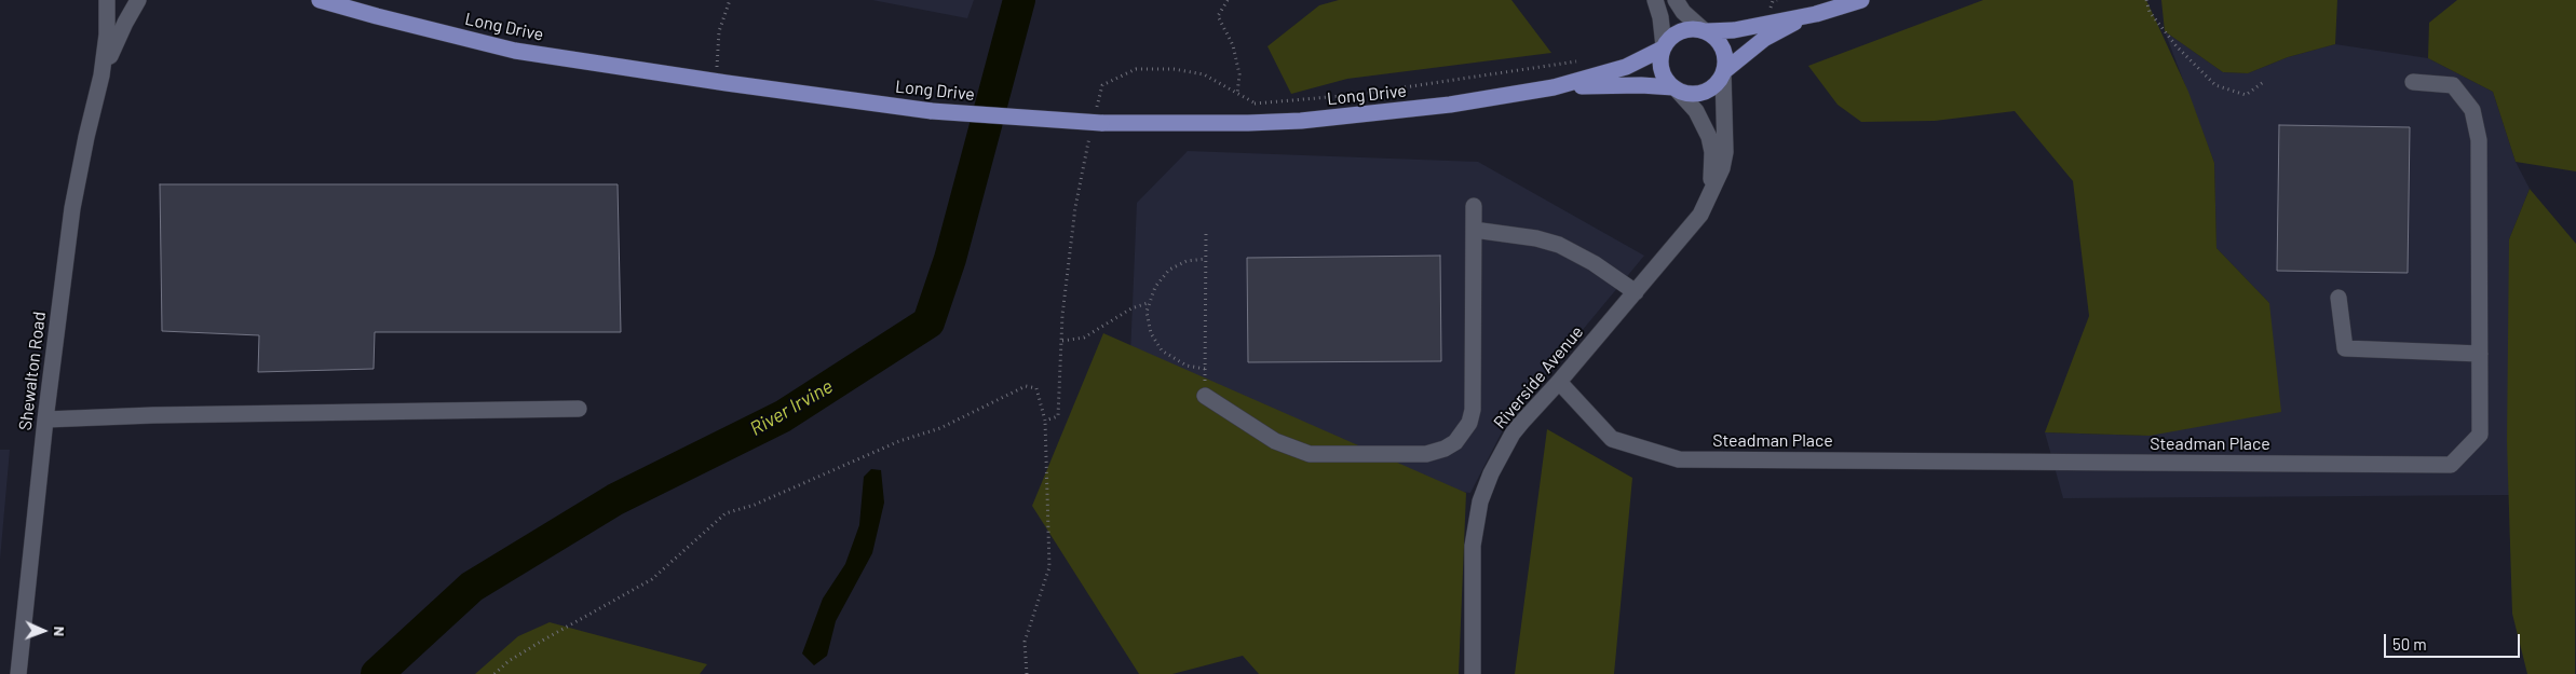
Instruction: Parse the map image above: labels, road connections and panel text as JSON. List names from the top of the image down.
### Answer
{
  "streets": {
    "main road": ["Long Drive"],
    "street": ["Shewalton Road", "Riverside Avenue", "Steadman Place"]
  },
  "crossings": [
    ["Long Drive", "Riverside Avenue"],
    ["Riverside Avenue", "Steadman Place"]
  ],
  "water": ["River Irvine"],
  "scale_bar": "50 m",
  "north": "right"
}
